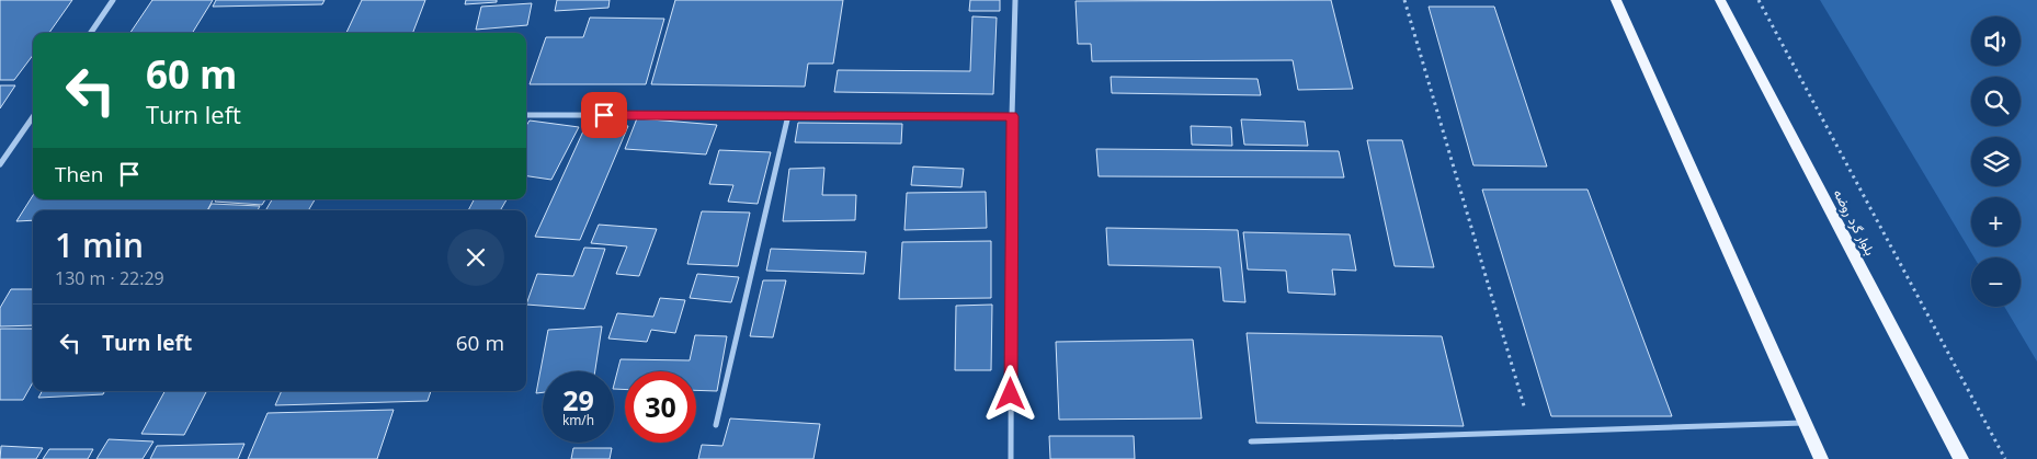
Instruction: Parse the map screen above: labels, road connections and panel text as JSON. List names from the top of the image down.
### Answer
{
  "streets": {
    "main road": ["بلوار گرد روضه"]
  },
  "page": {
    "map_buttons": ["+", "−"],
    "turn": ["60 m", "Turn left"],
    "then": "Then",
    "heading": ["1 min", "130 m · 22:29"],
    "list": [
      {
        "name": "Turn left",
        "value": "60 m"
      }
    ],
    "speed": "29 km/h",
    "limit": "30"
  }
}
